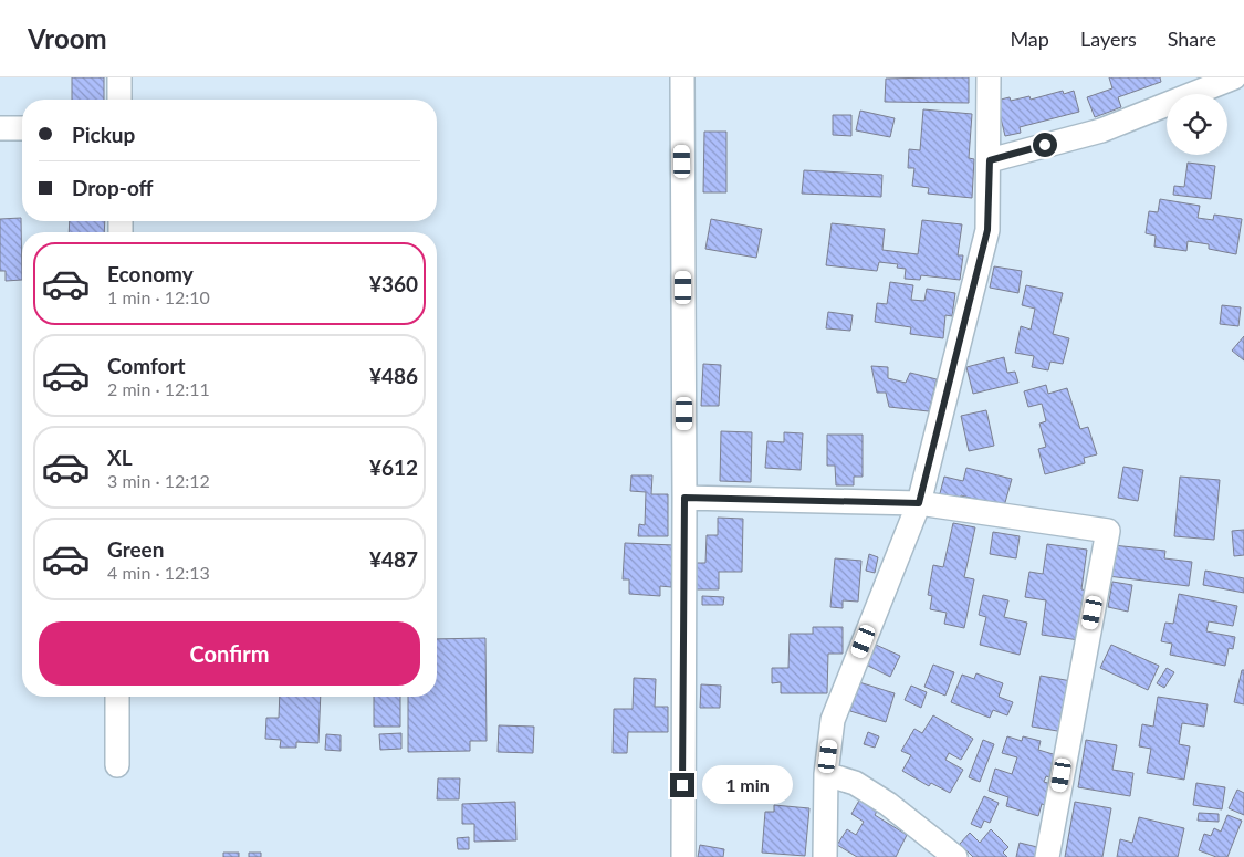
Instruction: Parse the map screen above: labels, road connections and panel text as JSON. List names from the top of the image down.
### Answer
{
  "page": {
    "header": "Vroom",
    "nav": ["Map", "Layers", "Share"],
    "banner": ["Pickup", "Drop-off"],
    "list": [
      {
        "name": "Economy",
        "note": "1 min · 12:10",
        "value": "¥360"
      },
      {
        "name": "Comfort",
        "note": "2 min · 12:11",
        "value": "¥486"
      },
      {
        "name": "XL",
        "note": "3 min · 12:12",
        "value": "¥612"
      },
      {
        "name": "Green",
        "note": "4 min · 12:13",
        "value": "¥487"
      }
    ],
    "buttons": "Confirm",
    "bubble": "1 min"
  }
}
